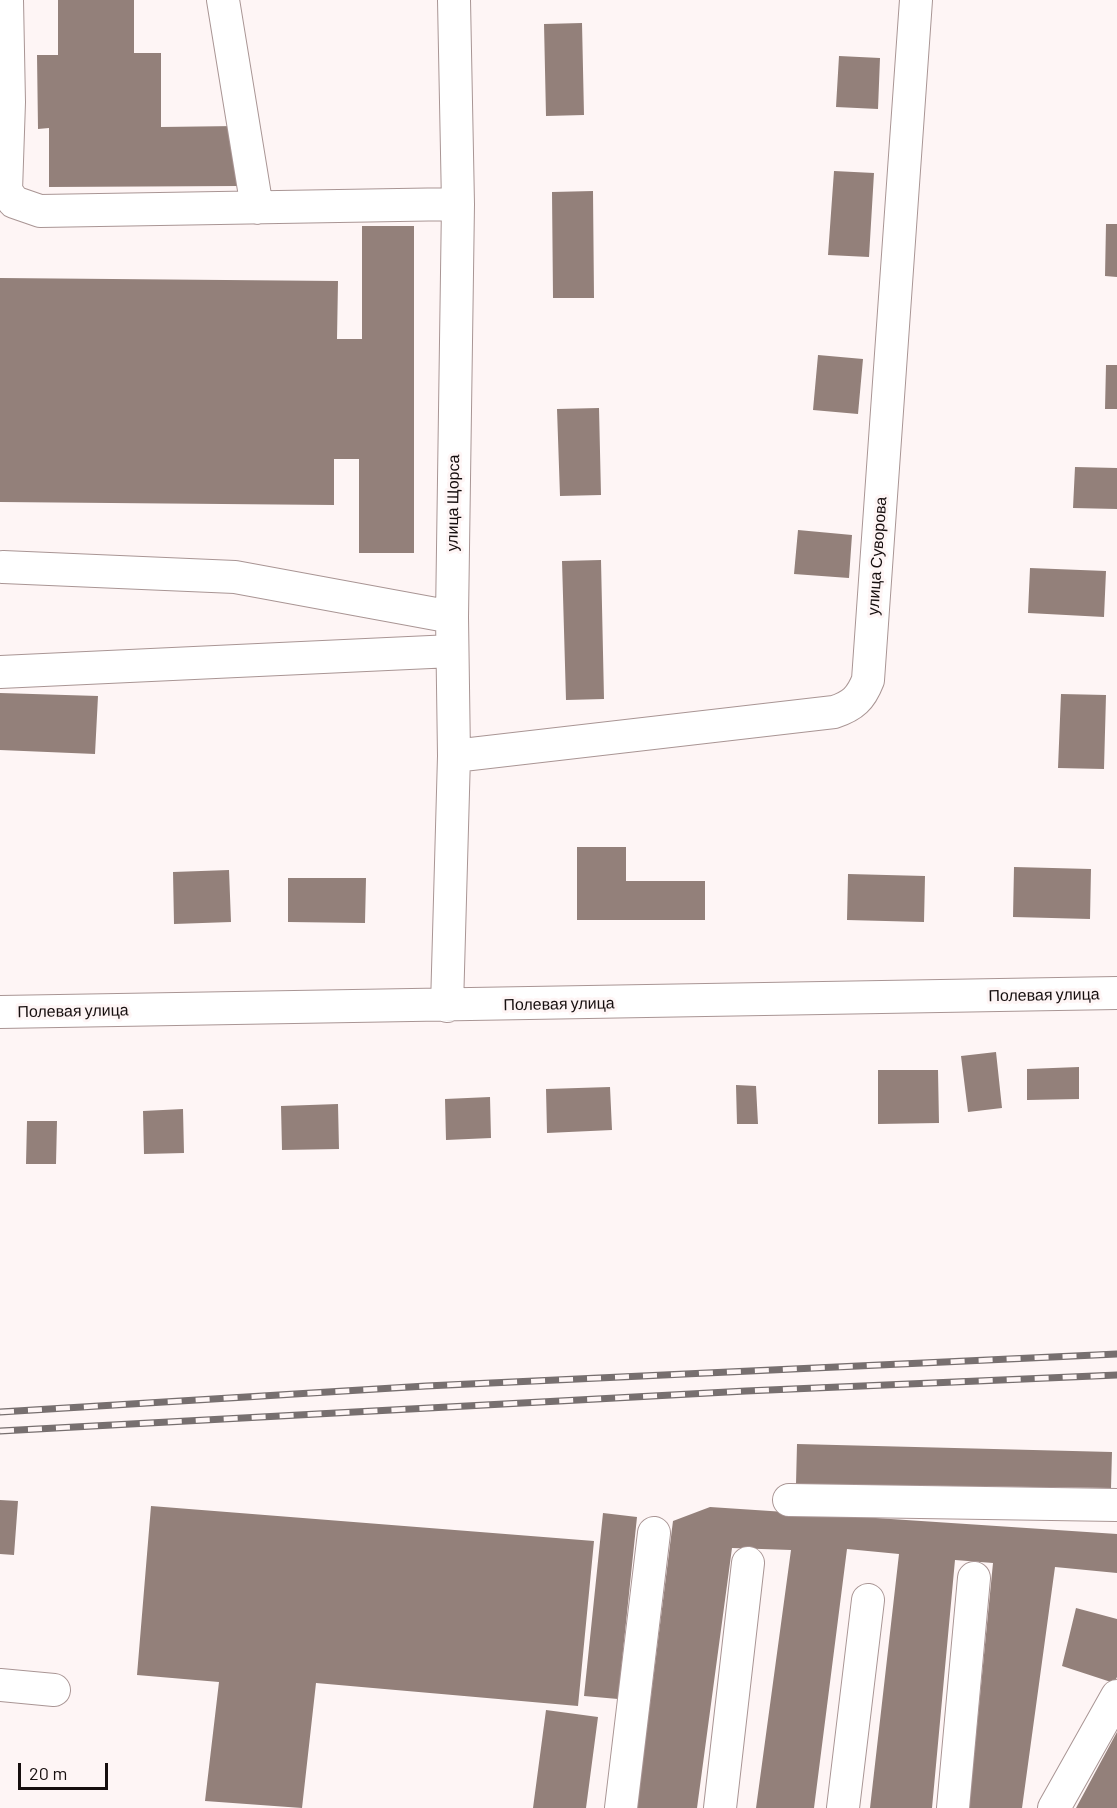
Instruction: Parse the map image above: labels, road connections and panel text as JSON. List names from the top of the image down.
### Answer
{
  "streets": {
    "street": ["улица Щорса", "улица Суворова", "Полевая улица"]
  },
  "crossings": [
    ["улица Щорса", "улица Суворова"],
    ["улица Щорса", "Полевая улица"]
  ],
  "scale_bar": "20 m"
}
